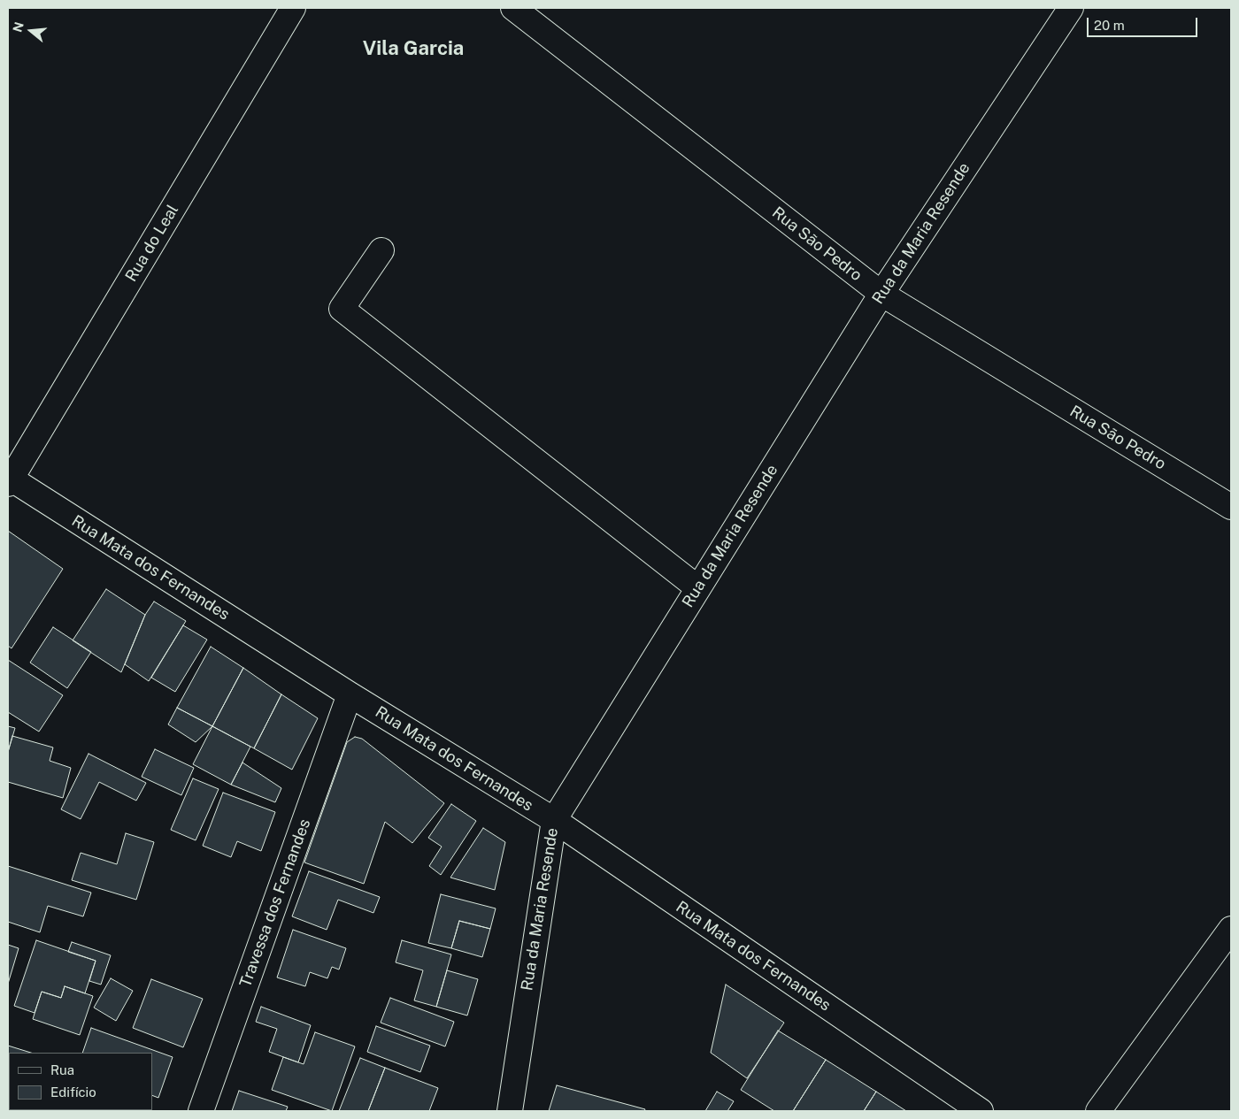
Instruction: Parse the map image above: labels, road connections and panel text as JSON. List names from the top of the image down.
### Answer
{
  "streets": {
    "street": [
      "Rua da Maria Resende",
      "Rua do Leal",
      "Rua São Pedro",
      "Rua Mata dos Fernandes",
      "Travessa dos Fernandes"
    ]
  },
  "crossings": [
    ["Rua da Maria Resende", "Rua São Pedro"],
    ["Rua da Maria Resende", "Rua Mata dos Fernandes"],
    ["Rua do Leal", "Rua Mata dos Fernandes"],
    ["Rua Mata dos Fernandes", "Travessa dos Fernandes"]
  ],
  "districts": ["Vila Garcia"],
  "legend": ["Rua", "Edifício"],
  "scale_bar": "20 m",
  "north": "left"
}
